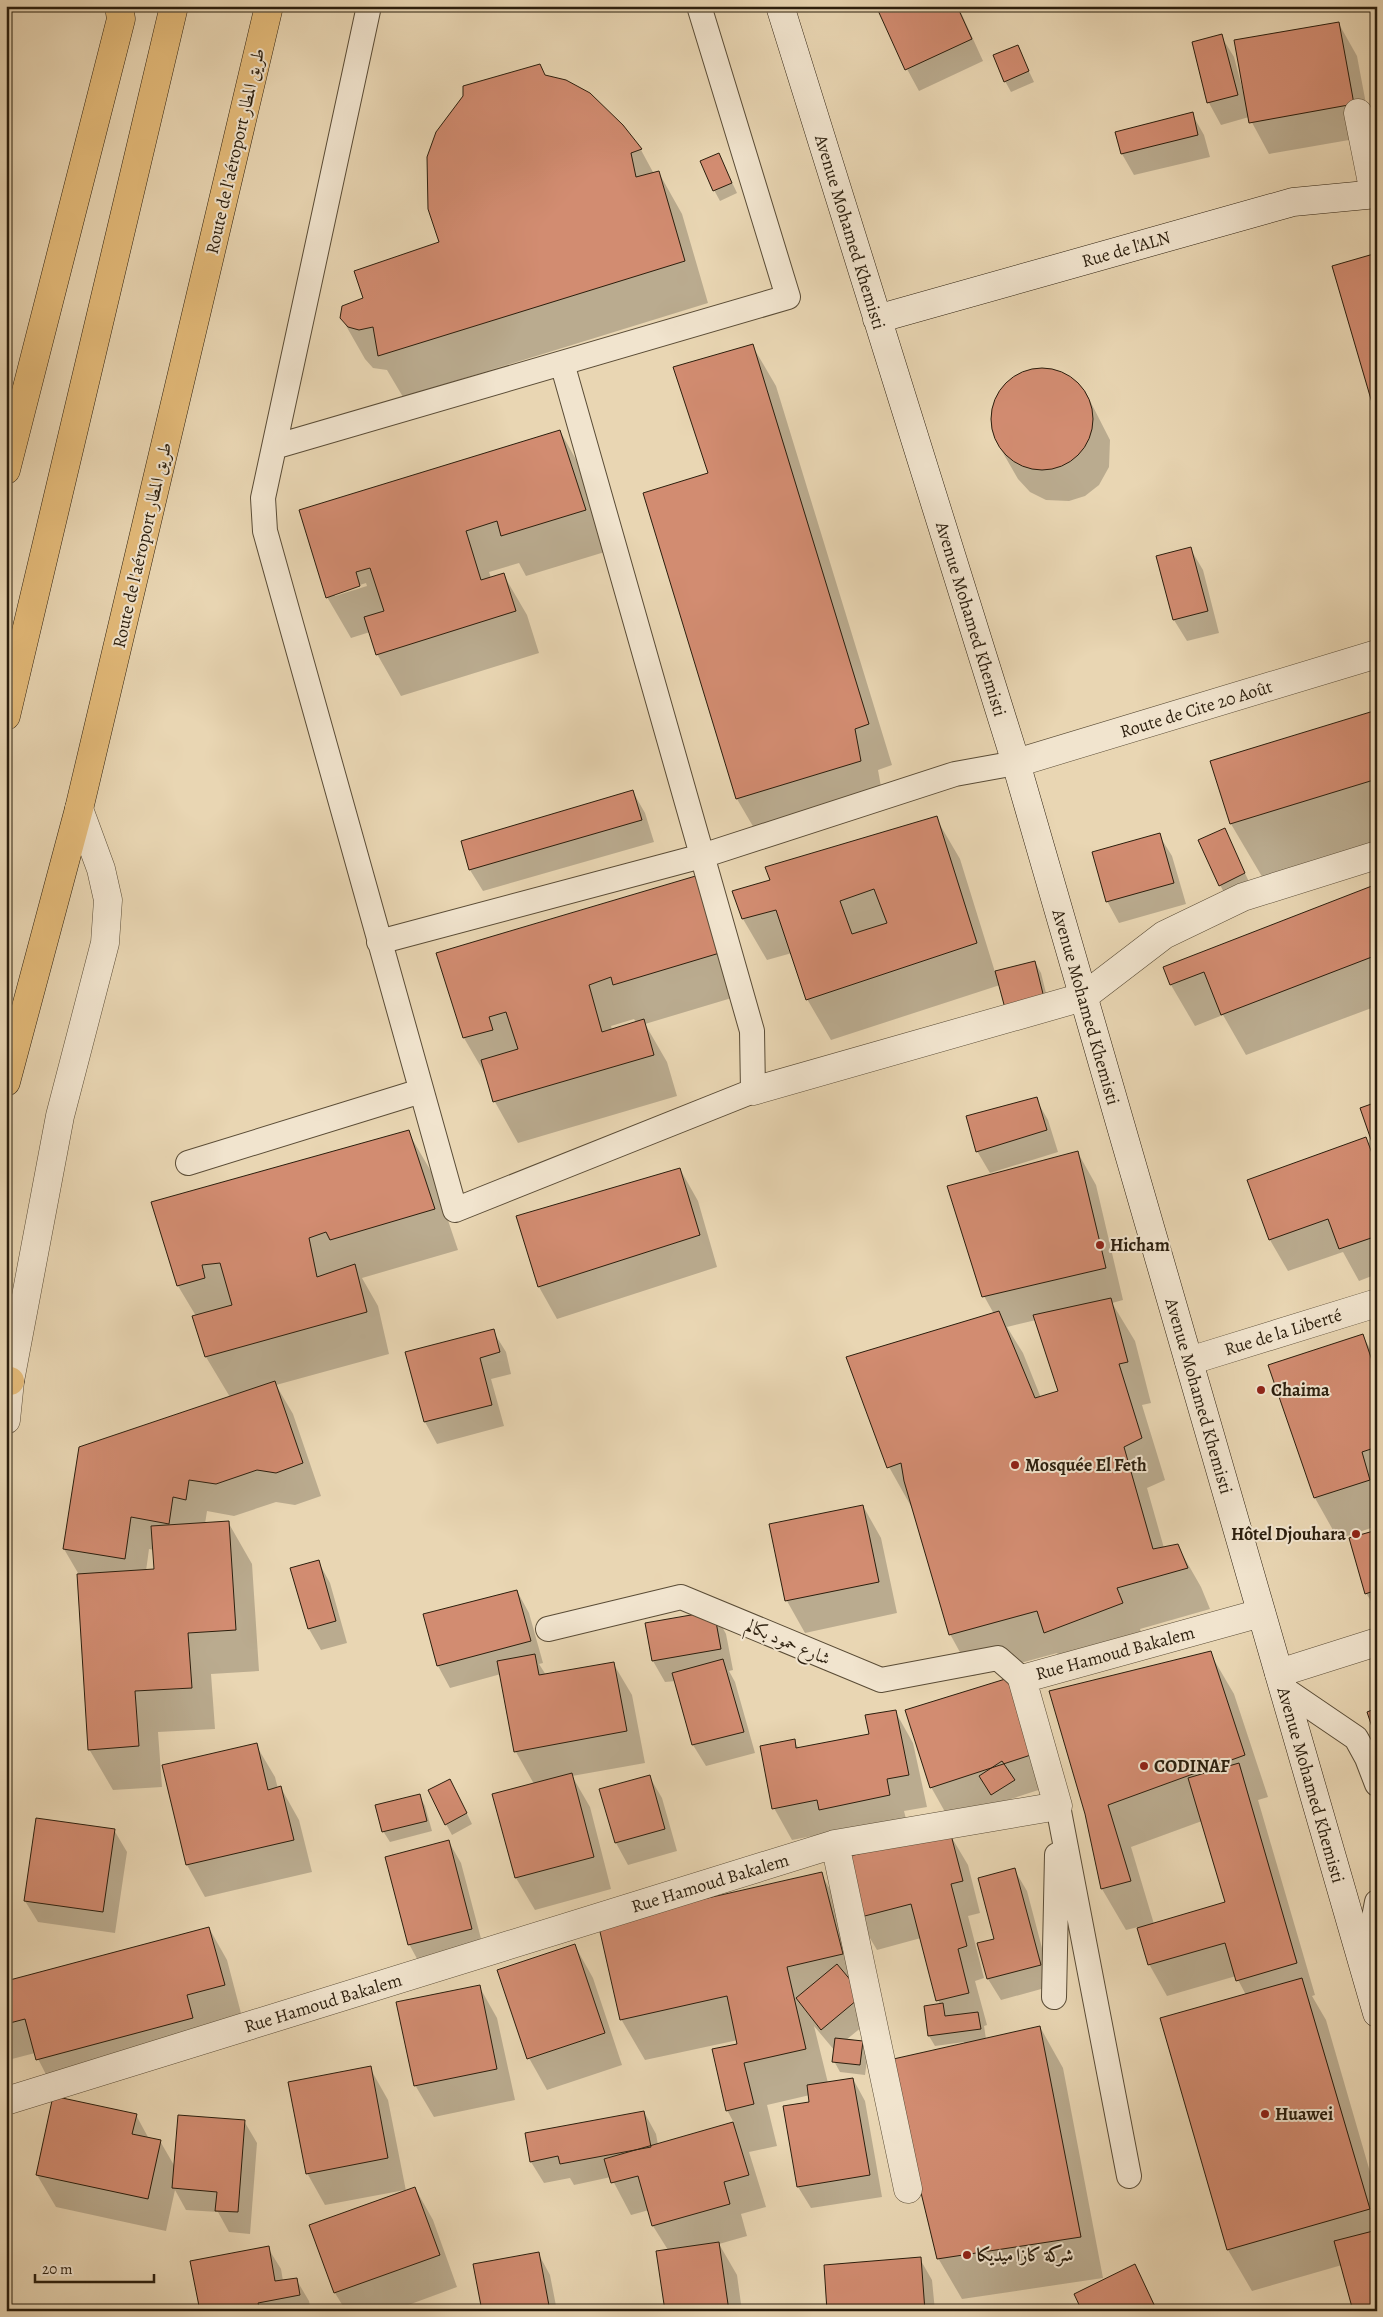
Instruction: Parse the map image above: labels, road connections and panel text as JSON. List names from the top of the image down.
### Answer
{
  "streets": {
    "highway": ["Route de l'aéroport طريق المطار"],
    "street": [
      "Avenue Mohamed Khemisti",
      "Rue de l'ALN",
      "Route de Cite 20 Août",
      "Rue de la Liberté",
      "Rue Hamoud Bakalem"
    ],
    "lane": ["شارع حمود بكالم"]
  },
  "crossings": [
    ["Avenue Mohamed Khemisti", "Rue de l'ALN"],
    ["Avenue Mohamed Khemisti", "Route de Cite 20 Août"],
    ["Avenue Mohamed Khemisti", "Rue de la Liberté"],
    ["Avenue Mohamed Khemisti", "Rue Hamoud Bakalem"],
    ["شارع حمود بكالم", "Rue Hamoud Bakalem"]
  ],
  "places": [
    "Hicham",
    "Chaima",
    "Mosquée El Feth",
    "Hôtel Djouhara",
    "CODINAF",
    "Huawei",
    "شركة كازا ميديكا"
  ],
  "scale_bar": "20 m"
}
